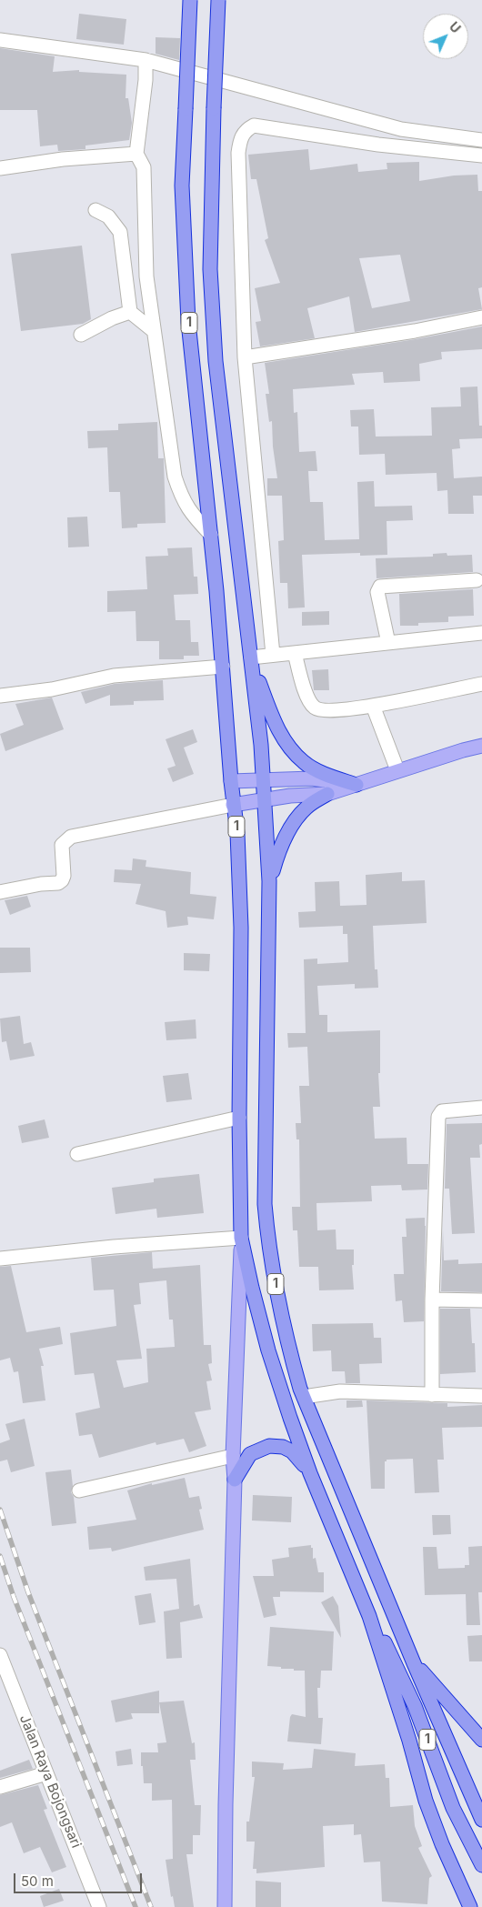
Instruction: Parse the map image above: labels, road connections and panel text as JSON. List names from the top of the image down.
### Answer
{
  "streets": {
    "highway": ["1"],
    "street": ["Jalan Raya Bojongsari"]
  },
  "scale_bar": "50 m",
  "north": "top right"
}
